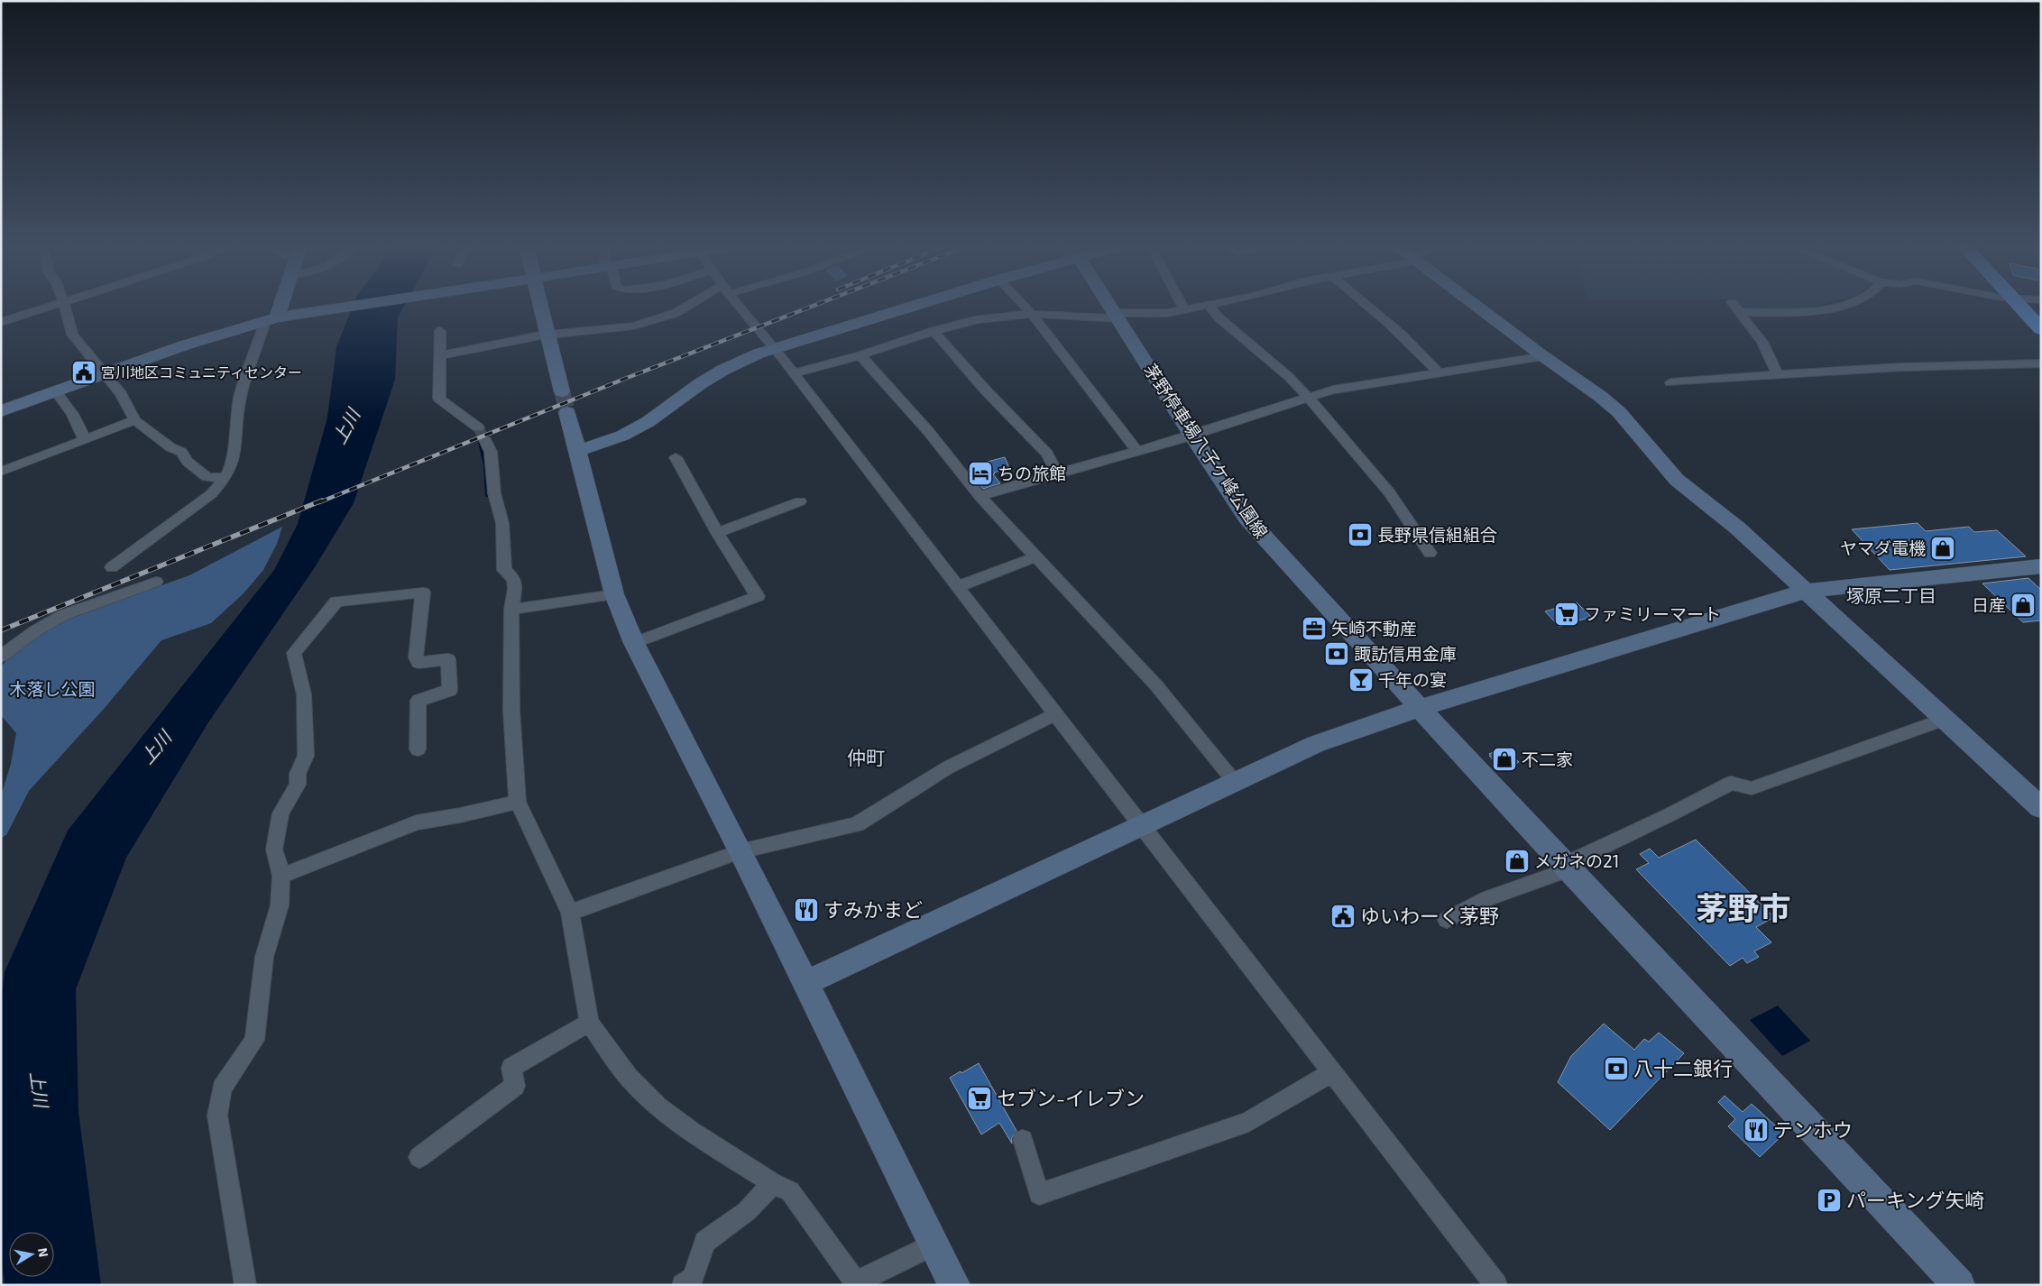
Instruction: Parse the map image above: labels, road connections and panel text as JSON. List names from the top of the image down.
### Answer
{
  "streets": {
    "street": ["茅野停車場八子ケ峰公園線"]
  },
  "districts": ["塚原二丁目", "仲町", "茅野市"],
  "water": ["上川"],
  "parks": ["木落し公園"],
  "places": {
    "public building": ["宮川地区コミュニティセンター", "ゆいわーく茅野"],
    "hotel": ["ちの旅館"],
    "bank": ["長野県信組組合", "諏訪信用金庫", "八十二銀行"],
    "shop": [
      "ヤマダ電機",
      "日産",
      "不二家",
      "メガネの21"
    ],
    "supermarket": ["ファミリーマート", "セブン-イレブン"],
    "office": ["矢崎不動産"],
    "bar": ["千年の宴"],
    "restaurant": ["すみかまど", "テンホウ"],
    "parking": ["パーキング矢崎"]
  },
  "north": "right"
}
